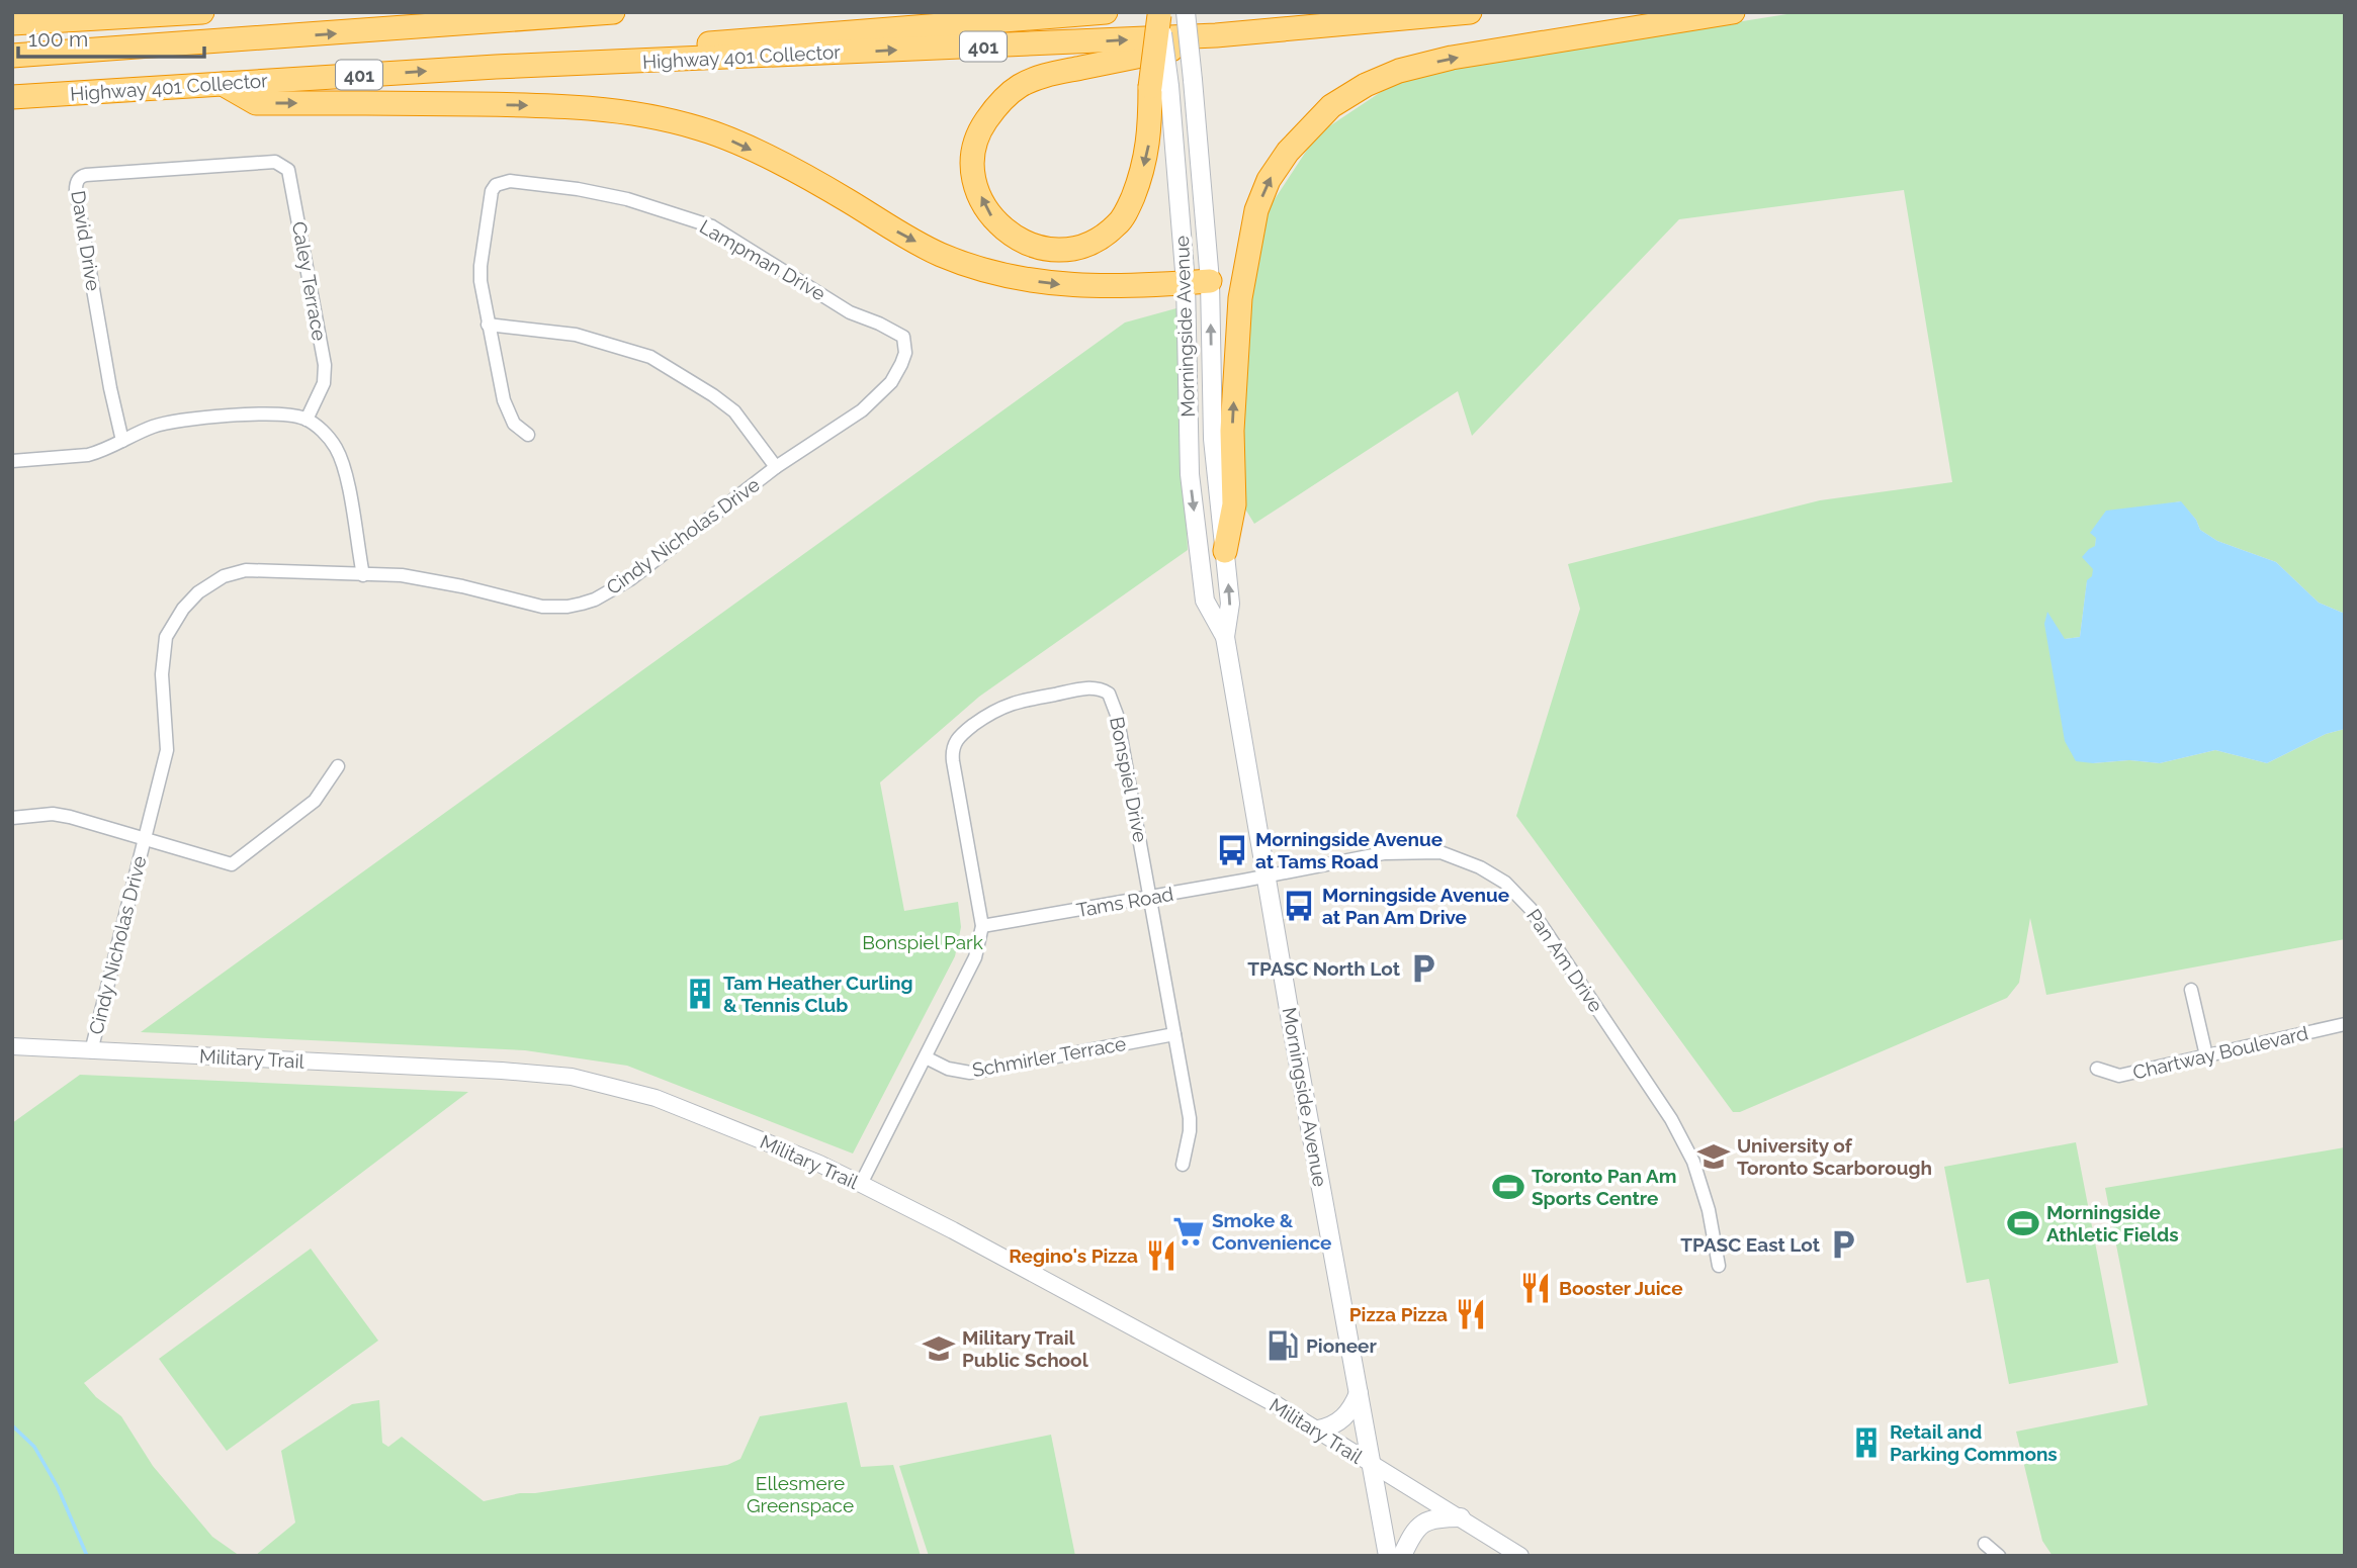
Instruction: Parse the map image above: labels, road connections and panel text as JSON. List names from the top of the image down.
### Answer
{
  "streets": {
    "highway": ["401", "Highway 401 Collector"],
    "main road": ["Morningside Avenue"],
    "street": [
      "David Drive",
      "Lampman Drive",
      "Caley Terrace",
      "Cindy Nicholas Drive",
      "Bonspiel Drive",
      "Tams Road",
      "Pan Am Drive",
      "Chartway Boulevard",
      "Schmirler Terrace",
      "Military Trail"
    ]
  },
  "crossings": [
    ["David Drive", "Caley Terrace"],
    ["Lampman Drive", "Cindy Nicholas Drive"],
    ["Morningside Avenue", "Tams Road"],
    ["Morningside Avenue", "Pan Am Drive"],
    ["Morningside Avenue", "Military Trail"],
    ["Cindy Nicholas Drive", "Military Trail"],
    ["Bonspiel Drive", "Tams Road"],
    ["Bonspiel Drive", "Schmirler Terrace"],
    ["Bonspiel Drive", "Military Trail"],
    ["Tams Road", "Pan Am Drive"]
  ],
  "parks": ["Bonspiel Park", "Ellesmere Greenspace"],
  "places": {
    "bus stop": ["Morningside Avenue at Tams Road", "Morningside Avenue at Pan Am Drive"],
    "parking": ["TPASC North Lot", "TPASC East Lot"],
    "building": ["Tam Heather Curling & Tennis Club", "Retail and Parking Commons"],
    "school or university": ["University of Toronto Scarborough", "Military Trail Public School"],
    "sports": ["Toronto Pan Am Sports Centre", "Morningside Athletic Fields"],
    "supermarket": ["Smoke & Convenience"],
    "restaurant": ["Regino's Pizza", "Booster Juice", "Pizza Pizza"],
    "fuel station": ["Pioneer"]
  },
  "scale_bar": "100 m"
}
